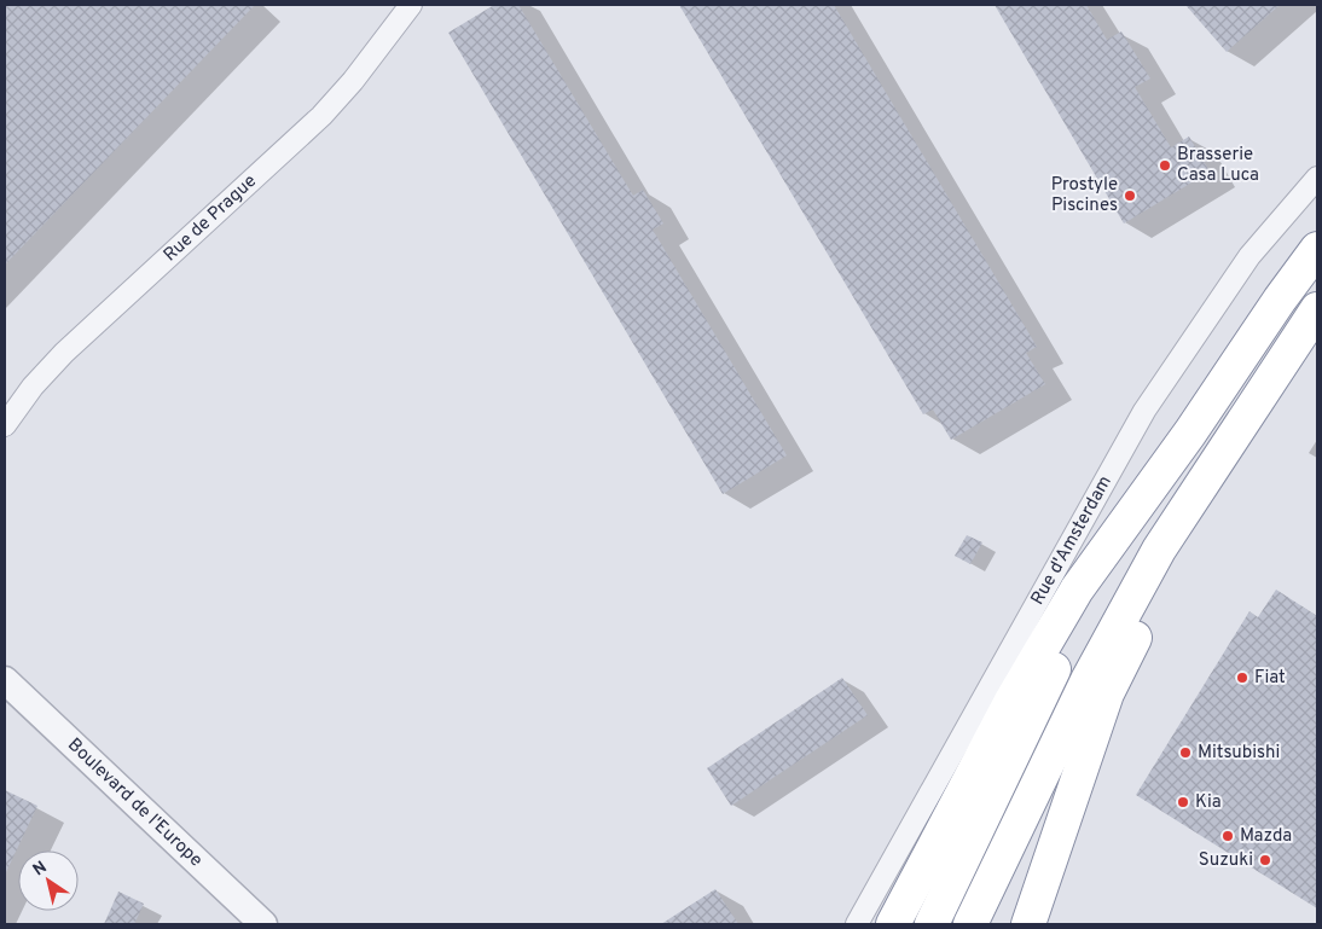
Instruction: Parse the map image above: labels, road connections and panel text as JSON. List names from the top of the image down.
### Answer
{
  "streets": {
    "street": ["Rue de Prague", "Rue d'Amsterdam", "Boulevard de l'Europe"]
  },
  "places": [
    "Brasserie Casa Luca",
    "Prostyle Piscines",
    "Fiat",
    "Mitsubishi",
    "Kia",
    "Mazda",
    "Suzuki"
  ],
  "north": "top left"
}
